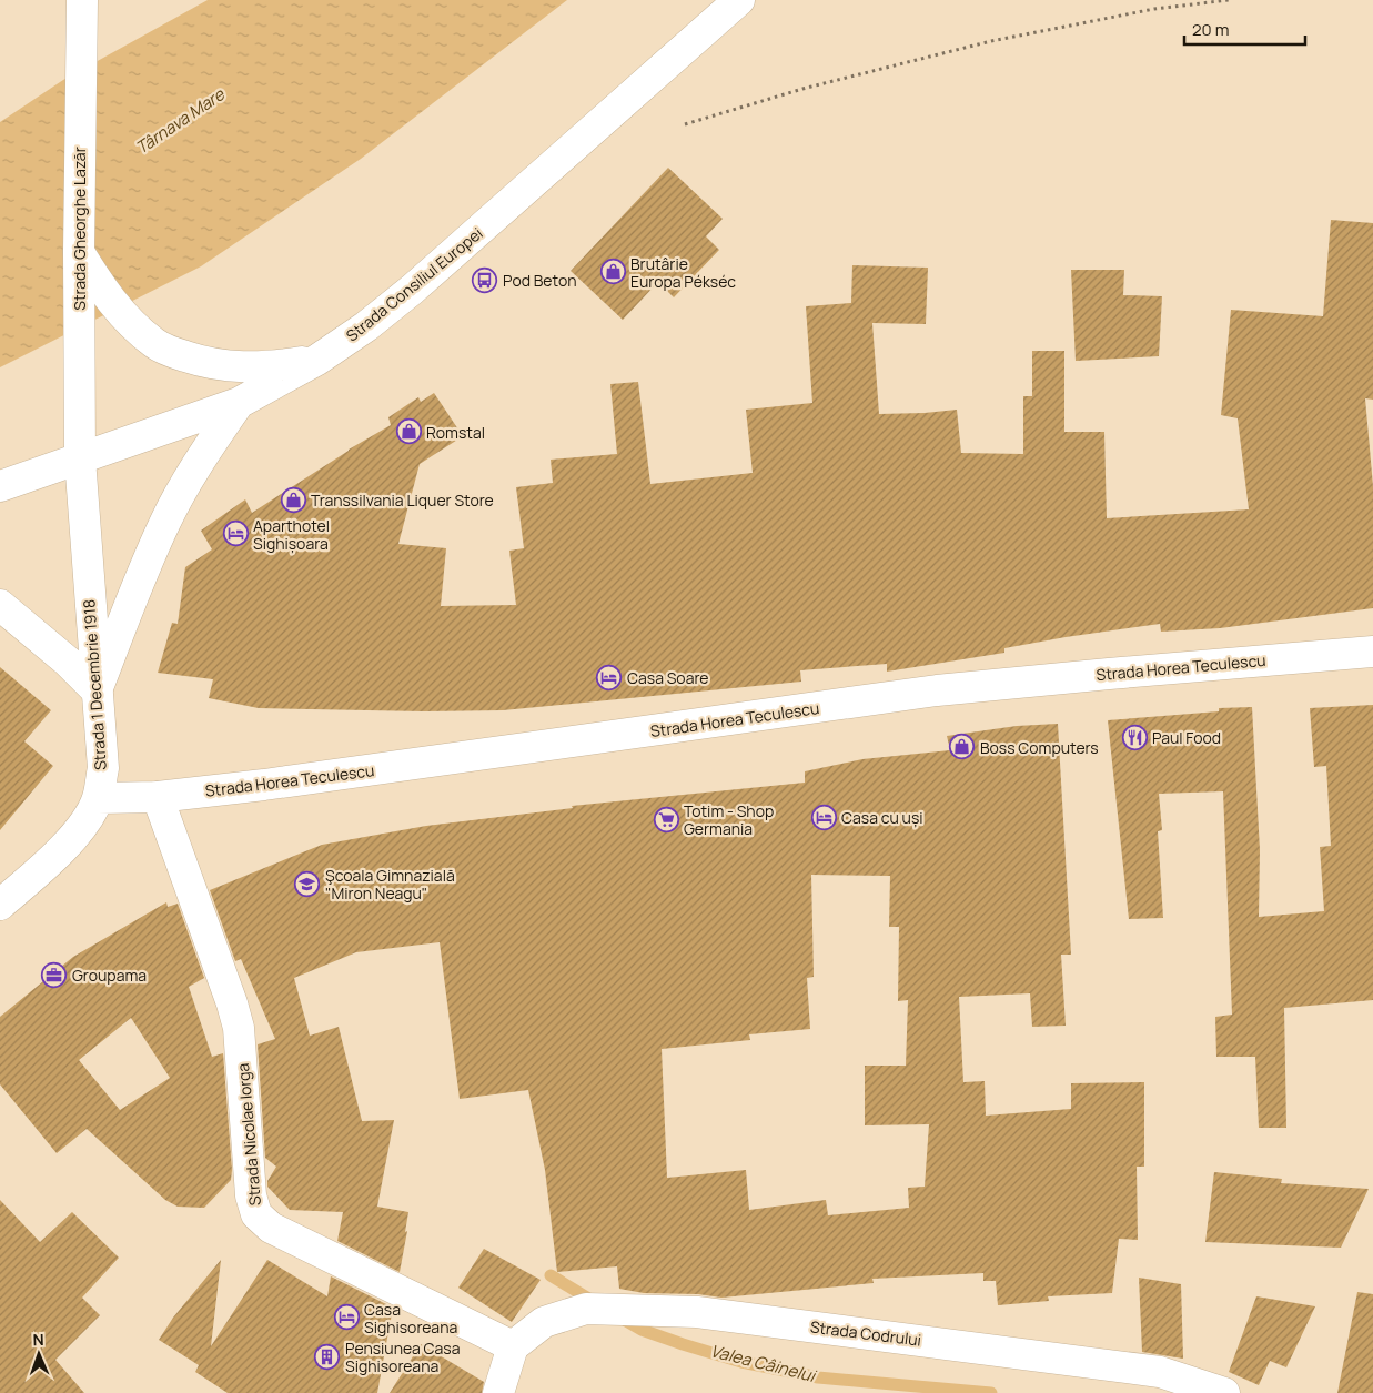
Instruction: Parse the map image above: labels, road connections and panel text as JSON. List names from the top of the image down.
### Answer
{
  "streets": {
    "main road": [
      "Strada Gheorghe Lazăr",
      "Strada Consiliul Europei",
      "Strada Horea Teculescu",
      "Strada 1 Decembrie 1918",
      "Strada Nicolae Iorga",
      "Strada Codrului"
    ]
  },
  "crossings": [
    ["Strada Gheorghe Lazăr", "Strada Consiliul Europei"],
    ["Strada Gheorghe Lazăr", "Strada 1 Decembrie 1918"],
    ["Strada Consiliul Europei", "Strada 1 Decembrie 1918"],
    ["Strada Horea Teculescu", "Strada 1 Decembrie 1918"],
    ["Strada Horea Teculescu", "Strada Nicolae Iorga"],
    ["Strada Nicolae Iorga", "Strada Codrului"]
  ],
  "water": ["Târnava Mare", "Valea Câinelui"],
  "places": {
    "shop": [
      "Brutârie Europa Pékséc",
      "Romstal",
      "Transsilvania Liquer Store",
      "Boss Computers"
    ],
    "bus stop": ["Pod Beton"],
    "hotel": [
      "Aparthotel Sighișoara",
      "Casa Soare",
      "Casa cu uși",
      "Casa Sighisoreana"
    ],
    "restaurant": ["Paul Food"],
    "supermarket": ["Totim - Shop Germania"],
    "school or university": ["Şcoala Gimnazială \"Miron Neagu\""],
    "office": ["Groupama"],
    "building": ["Pensiunea Casa Sighisoreana"]
  },
  "scale_bar": "20 m",
  "north": "top"
}
